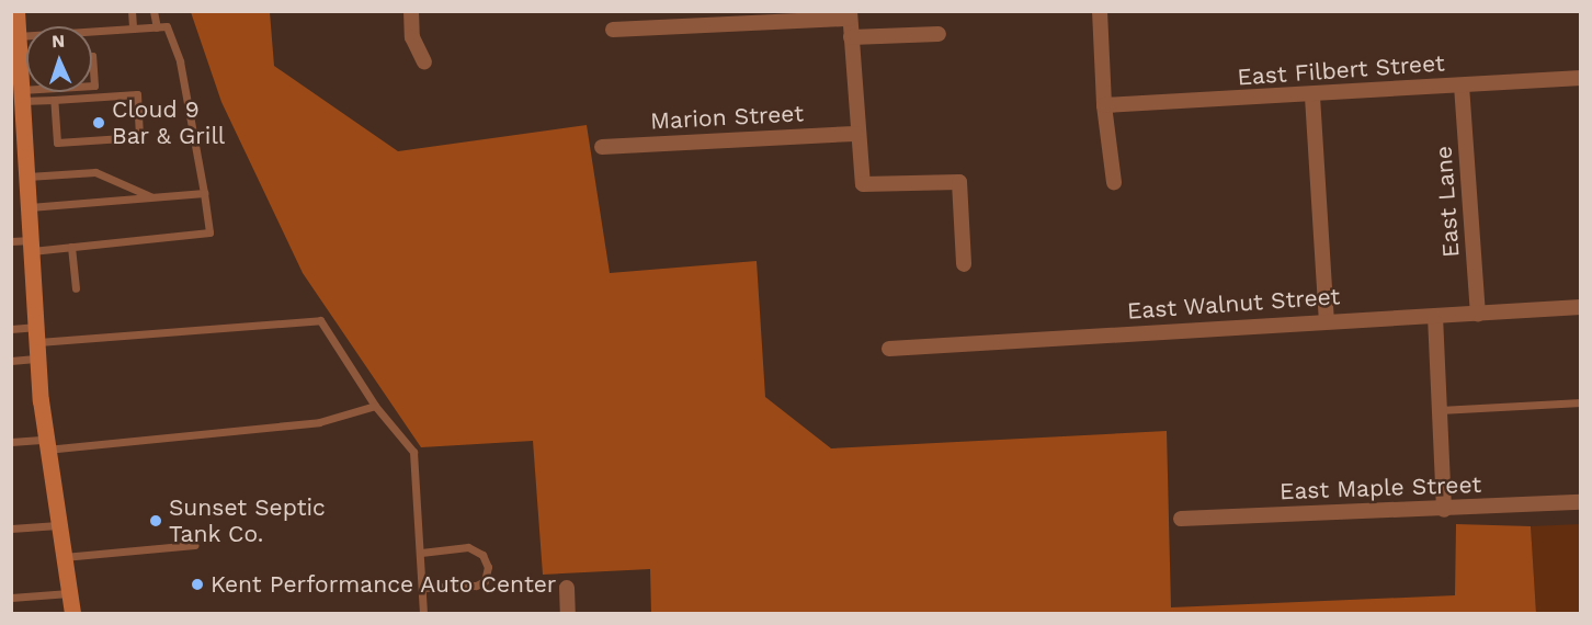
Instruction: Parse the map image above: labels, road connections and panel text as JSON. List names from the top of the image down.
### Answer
{
  "streets": {
    "street": [
      "East Filbert Street",
      "Marion Street",
      "East Lane",
      "East Walnut Street",
      "East Maple Street"
    ]
  },
  "crossings": [
    ["East Filbert Street", "East Lane"],
    ["East Lane", "East Walnut Street"]
  ],
  "places": ["Cloud 9 Bar & Grill", "Sunset Septic Tank Co.", "Kent Performance Auto Center"],
  "north": "top"
}
